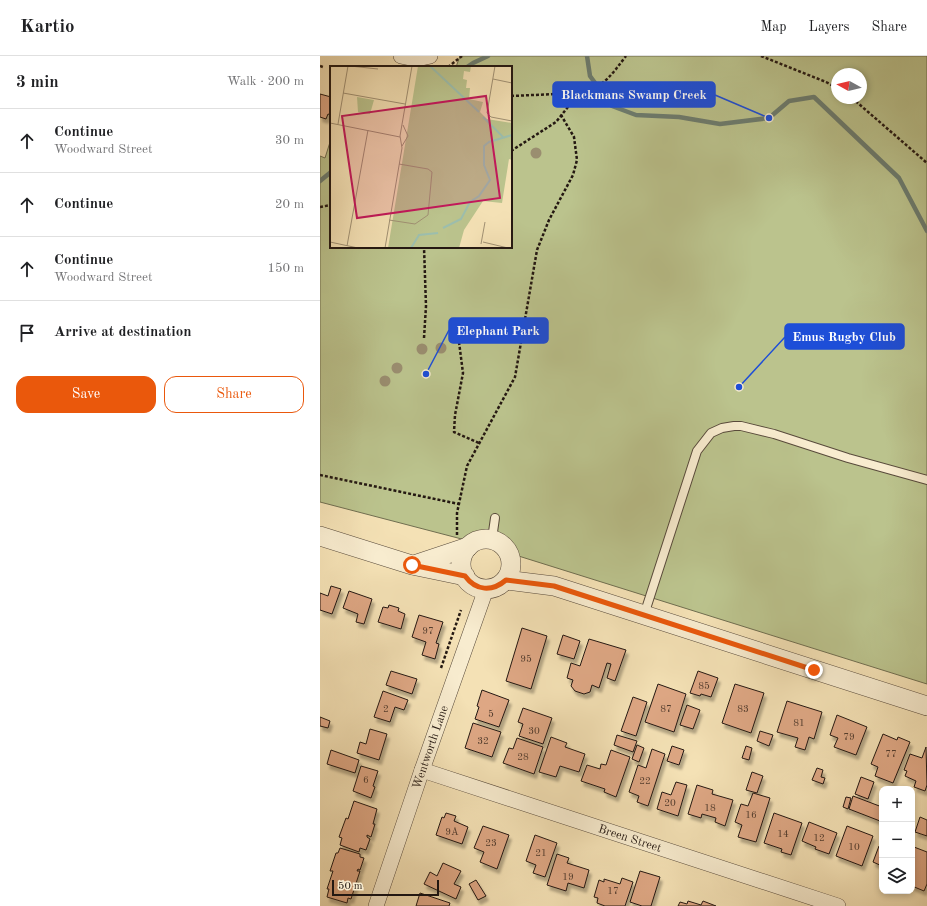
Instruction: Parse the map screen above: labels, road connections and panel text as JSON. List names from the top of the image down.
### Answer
{
  "streets": {
    "street": ["Wentworth Lane", "Breen Street"]
  },
  "crossings": [
    ["Wentworth Lane", "Breen Street"]
  ],
  "places": ["Blackmans Swamp Creek", "Elephant Park", "Emus Rugby Club"],
  "house_numbers": [
    "97",
    "95",
    "85",
    "2",
    "87",
    "83",
    "5",
    "81",
    "30",
    "79",
    "32",
    "77",
    "28",
    "6",
    "22",
    "20",
    "18",
    "16",
    "9A",
    "14",
    "12",
    "23",
    "10",
    "21",
    "19",
    "17"
  ],
  "scale_bar": "50 m",
  "north": "left",
  "page": {
    "header": "Kartio",
    "nav": ["Map", "Layers", "Share"],
    "heading": ["3 min", "Walk · 200 m"],
    "list": [
      ["Continue", "Woodward Street", "30 m"],
      ["Continue", "20 m"],
      ["Continue", "Woodward Street", "150 m"],
      "Arrive at destination"
    ],
    "buttons": ["Save", "Share"],
    "map_buttons": ["+", "−"],
    "scale": "50 m"
  }
}
